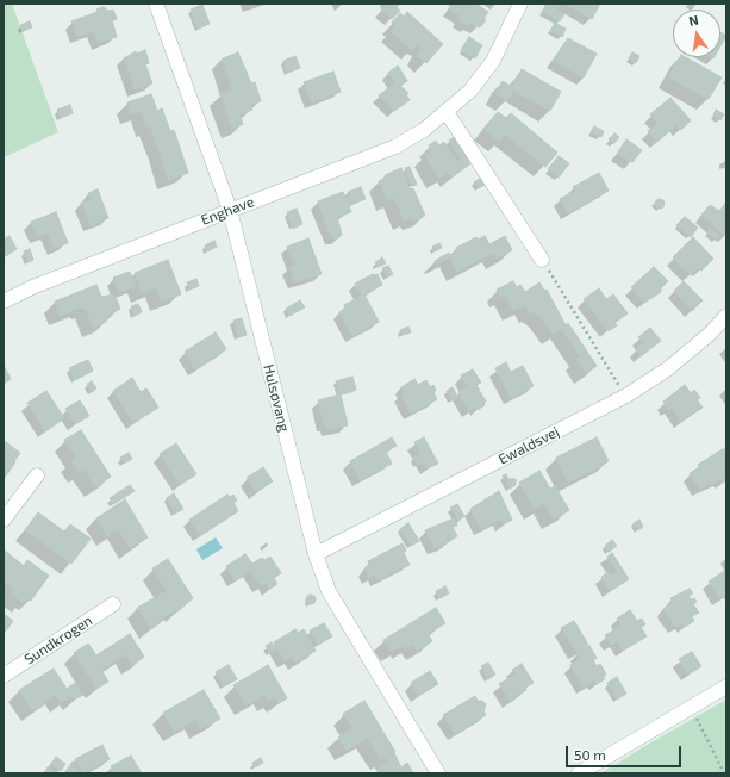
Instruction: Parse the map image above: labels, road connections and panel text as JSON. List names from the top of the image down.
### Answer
{
  "streets": {
    "street": [
      "Enghave",
      "Hulsøvang",
      "Ewaldsvej",
      "Sundkrogen"
    ]
  },
  "crossings": [
    ["Enghave", "Hulsøvang"],
    ["Hulsøvang", "Ewaldsvej"]
  ],
  "scale_bar": "50 m",
  "north": "top"
}
